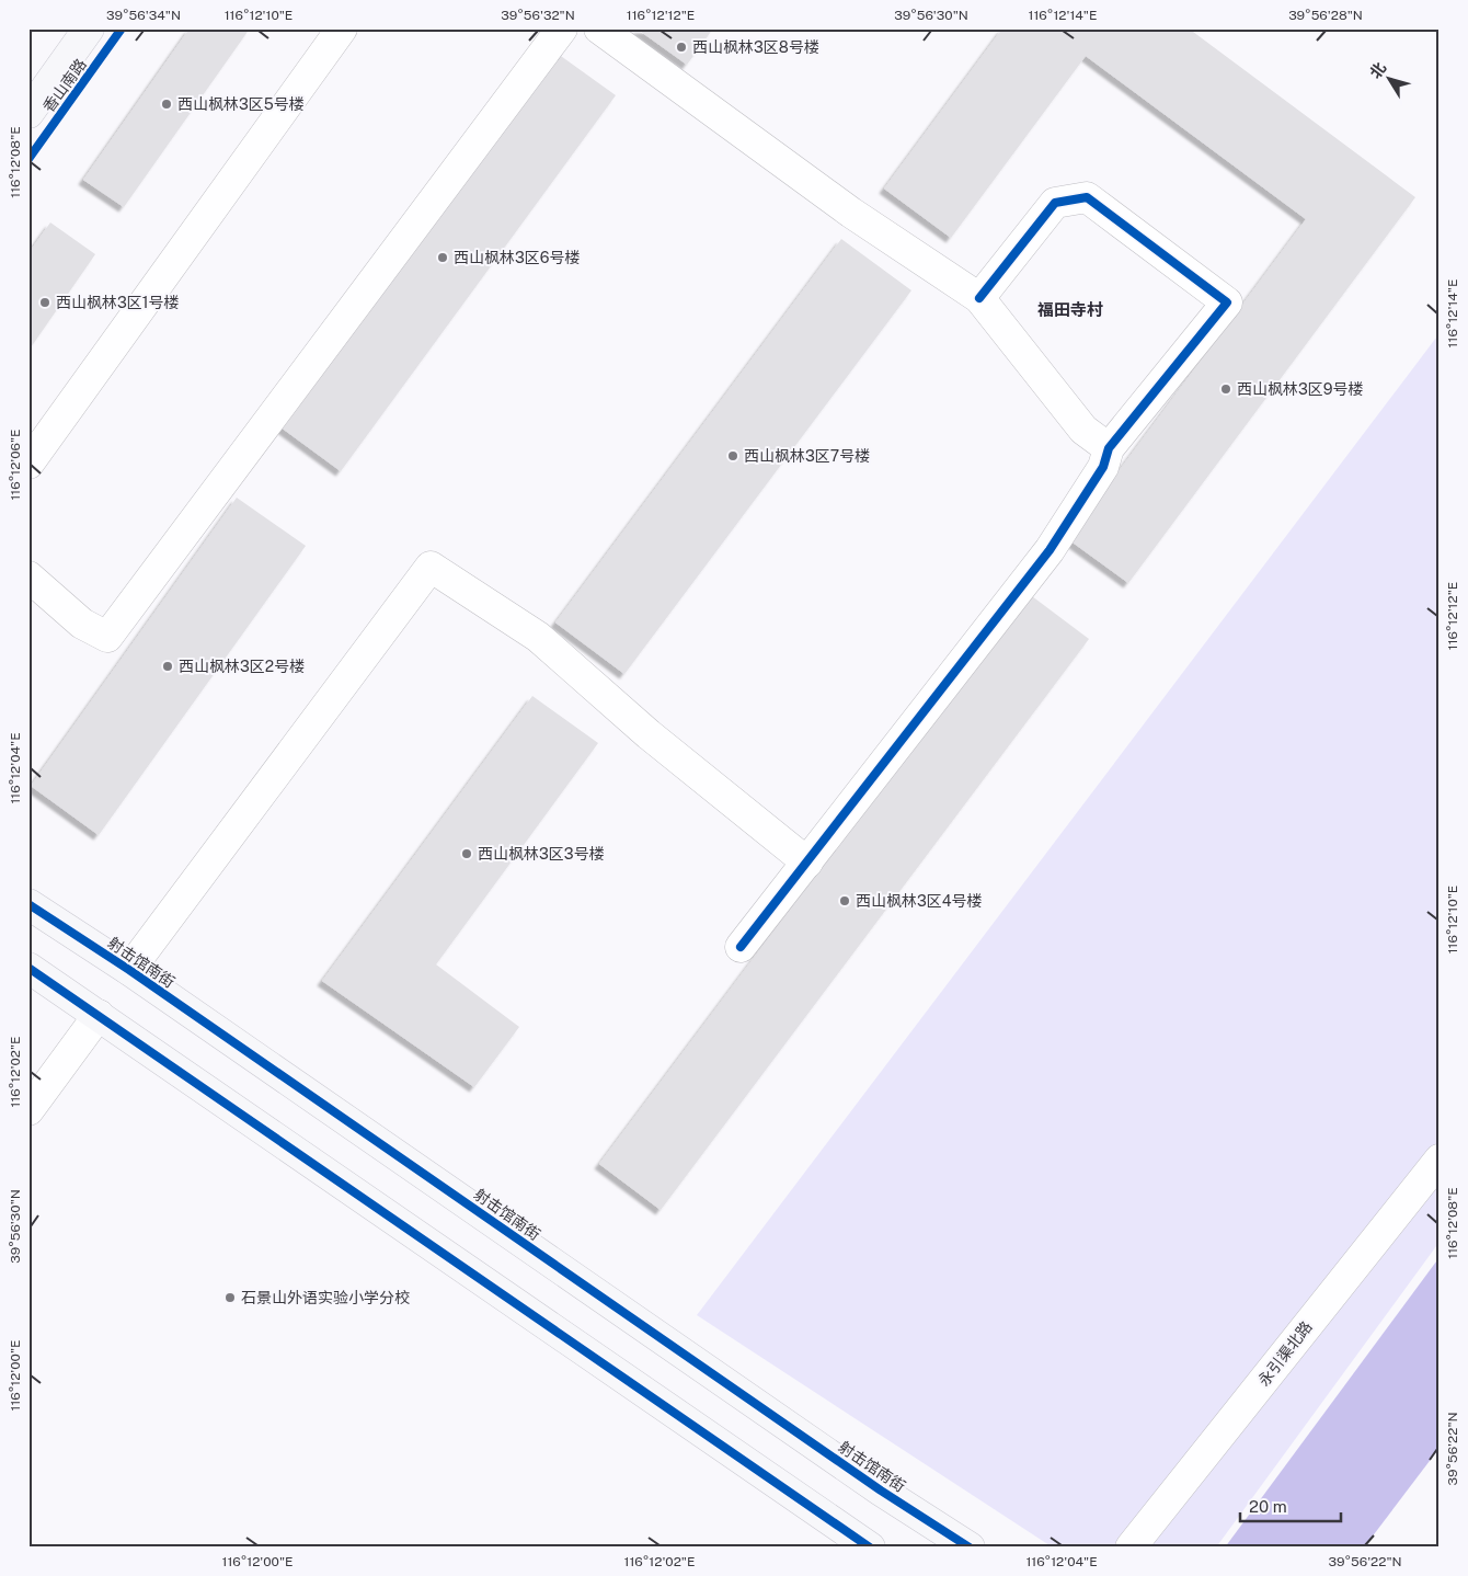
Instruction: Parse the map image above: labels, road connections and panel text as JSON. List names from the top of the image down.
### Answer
{
  "streets": {
    "main road": ["香山南路", "射击馆南街"],
    "street": ["永引渠北路"]
  },
  "districts": ["福田寺村"],
  "places": [
    "西山枫林3区8号楼",
    "西山枫林3区5号楼",
    "西山枫林3区6号楼",
    "西山枫林3区1号楼",
    "西山枫林3区9号楼",
    "西山枫林3区7号楼",
    "西山枫林3区2号楼",
    "西山枫林3区3号楼",
    "西山枫林3区4号楼",
    "石景山外语实验小学分校"
  ],
  "scale_bar": "20 m",
  "north": "top left",
  "coordinates": [
    "39°56'34\"N",
    "116°12'10\"E",
    "39°56'32\"N",
    "116°12'12\"E",
    "39°56'30\"N",
    "116°12'14\"E",
    "39°56'28\"N",
    "116°12'08\"E",
    "116°12'06\"E",
    "116°12'04\"E",
    "116°12'02\"E",
    "116°12'00\"E",
    "39°56'22\"N"
  ]
}
